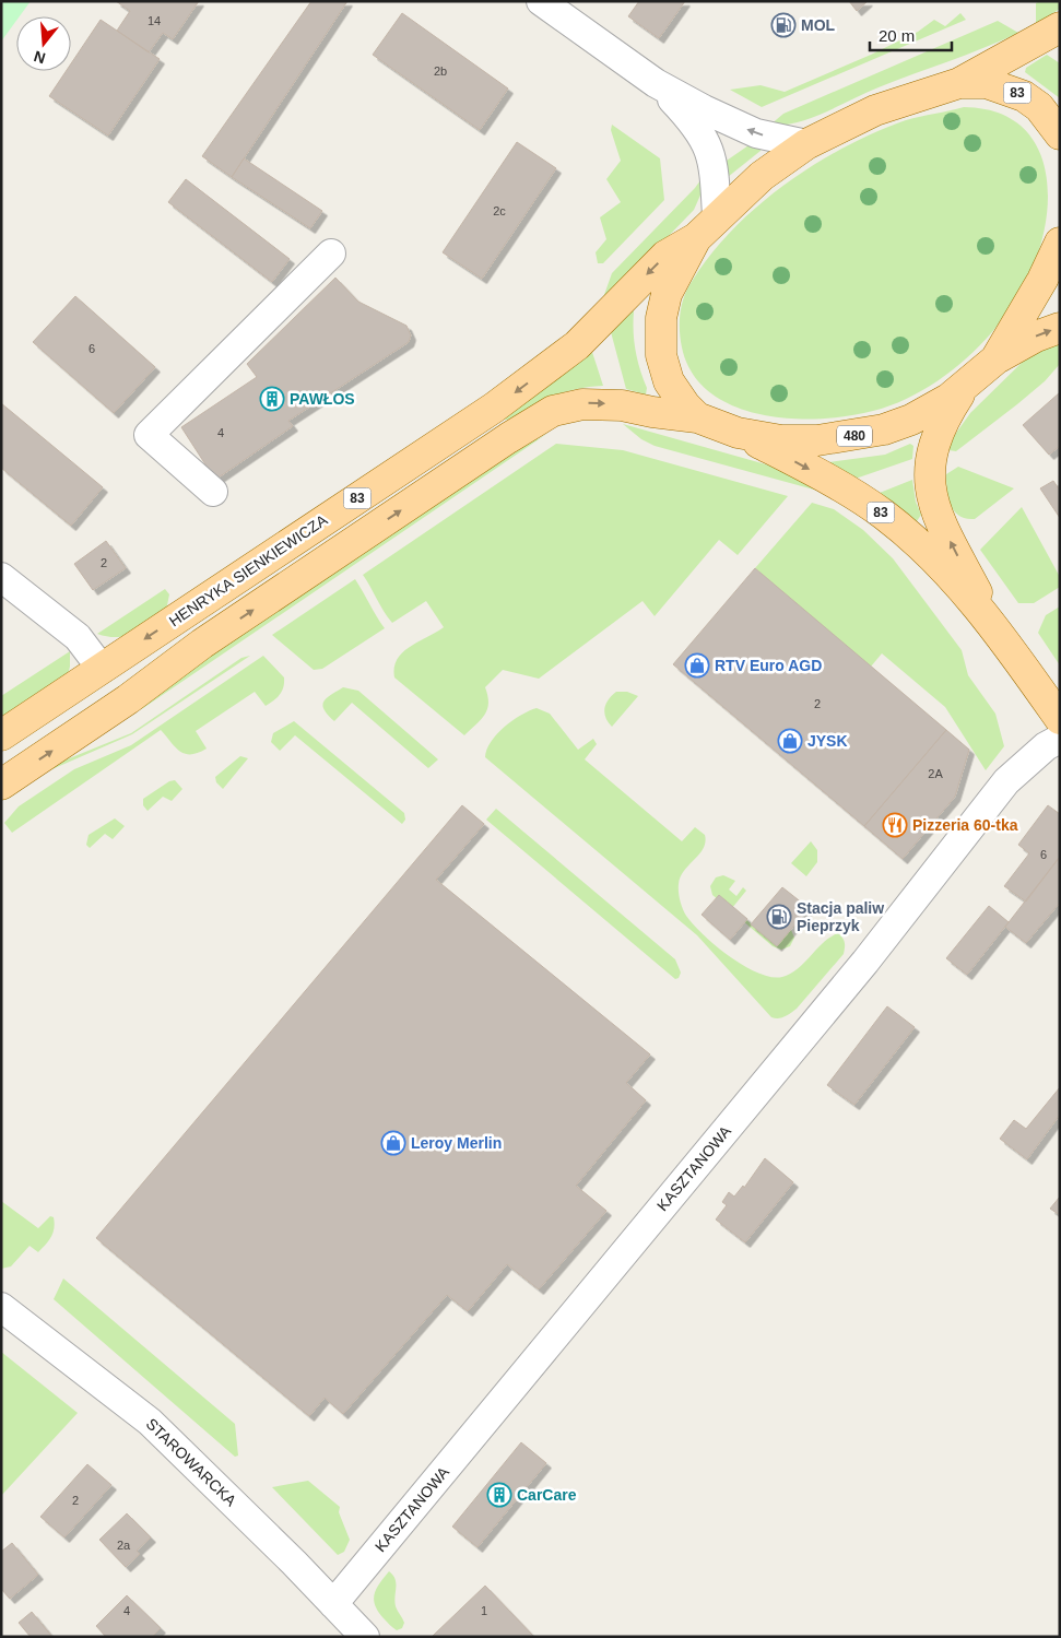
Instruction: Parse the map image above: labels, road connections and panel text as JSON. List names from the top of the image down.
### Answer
{
  "streets": {
    "main road": ["83", "480", "HENRYKA SIENKIEWICZA"],
    "street": ["KASZTANOWA", "STAROWARCKA"]
  },
  "crossings": [
    ["83", "480"],
    ["83", "HENRYKA SIENKIEWICZA"],
    ["480", "HENRYKA SIENKIEWICZA"],
    ["KASZTANOWA", "STAROWARCKA"]
  ],
  "places": {
    "fuel station": ["MOL", "Stacja paliw Pieprzyk"],
    "building": ["PAWŁOS", "CarCare"],
    "shop": ["RTV Euro AGD", "JYSK", "Leroy Merlin"],
    "restaurant": ["Pizzeria 60-tka"]
  },
  "house_numbers": [
    "14",
    "2b",
    "2c",
    "6",
    "4",
    "2",
    "2",
    "2A",
    "6",
    "2",
    "2a",
    "4",
    "1"
  ],
  "scale_bar": "20 m",
  "north": "bottom"
}
